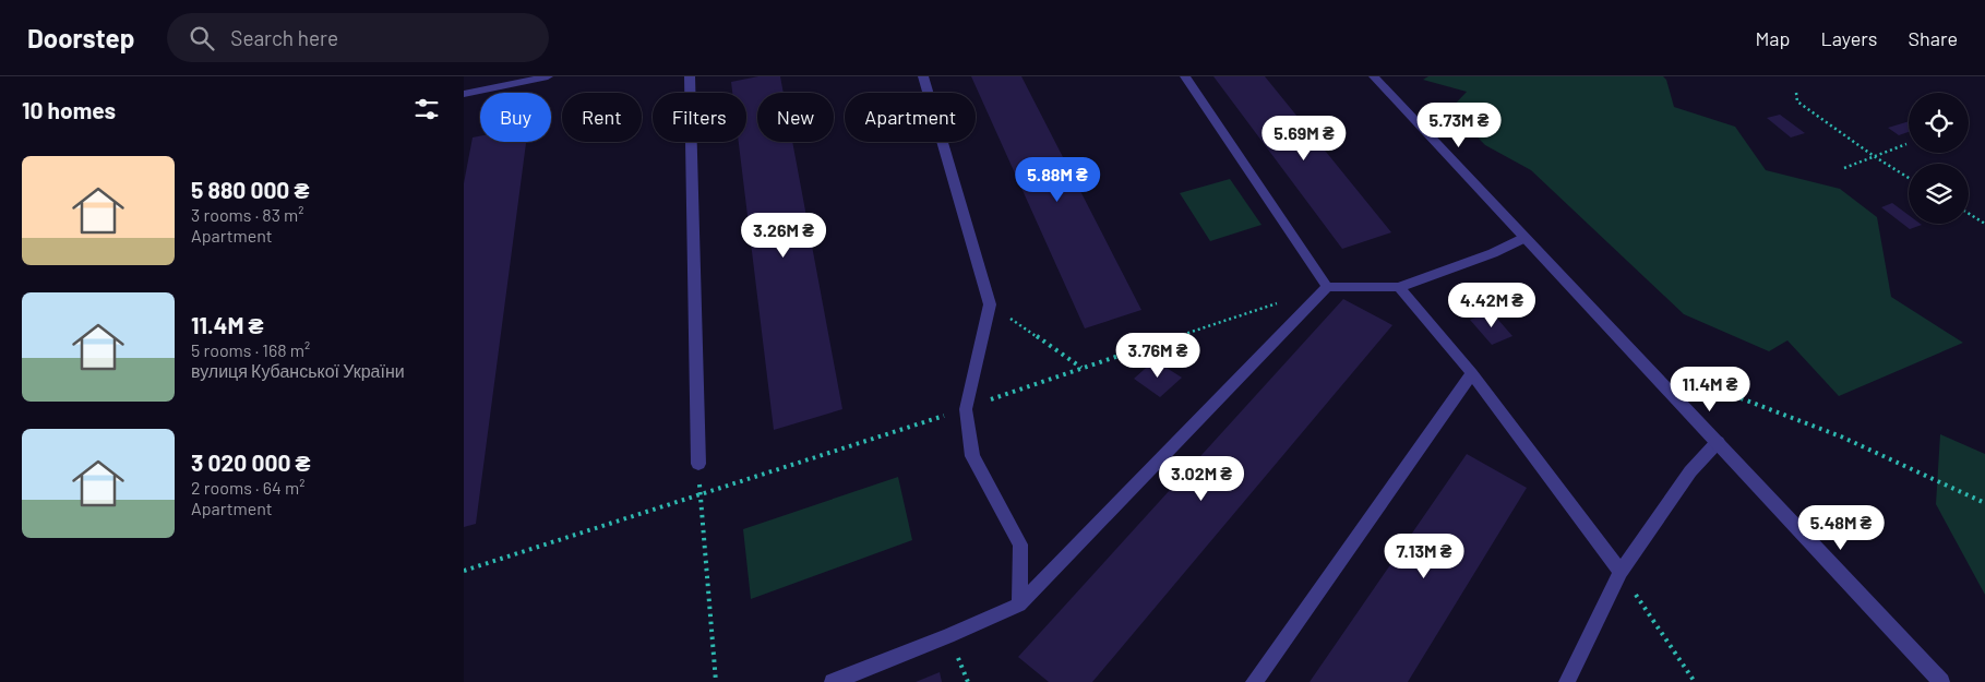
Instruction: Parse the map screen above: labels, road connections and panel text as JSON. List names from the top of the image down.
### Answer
{
  "page": {
    "header": "Doorstep",
    "search": "Search here",
    "nav": ["Map", "Layers", "Share"],
    "heading": "10 homes",
    "chip": [
      "Buy",
      "Rent",
      "Filters",
      "New",
      "Apartment"
    ],
    "price": [
      "5.73M ₴",
      "5.69M ₴",
      "5.88M ₴",
      "3.26M ₴",
      "4.42M ₴",
      "3.76M ₴",
      "11.4M ₴",
      "3.02M ₴",
      "5.48M ₴",
      "7.13M ₴"
    ],
    "list": [
      {
        "name": "5 880 000 ₴",
        "note": "3 rooms · 83 m² · Apartment"
      },
      {
        "name": "11.4M ₴",
        "note": "5 rooms · 168 m² · вулиця Кубанської України"
      },
      {
        "name": "3 020 000 ₴",
        "note": "2 rooms · 64 m² · Apartment"
      }
    ]
  }
}
